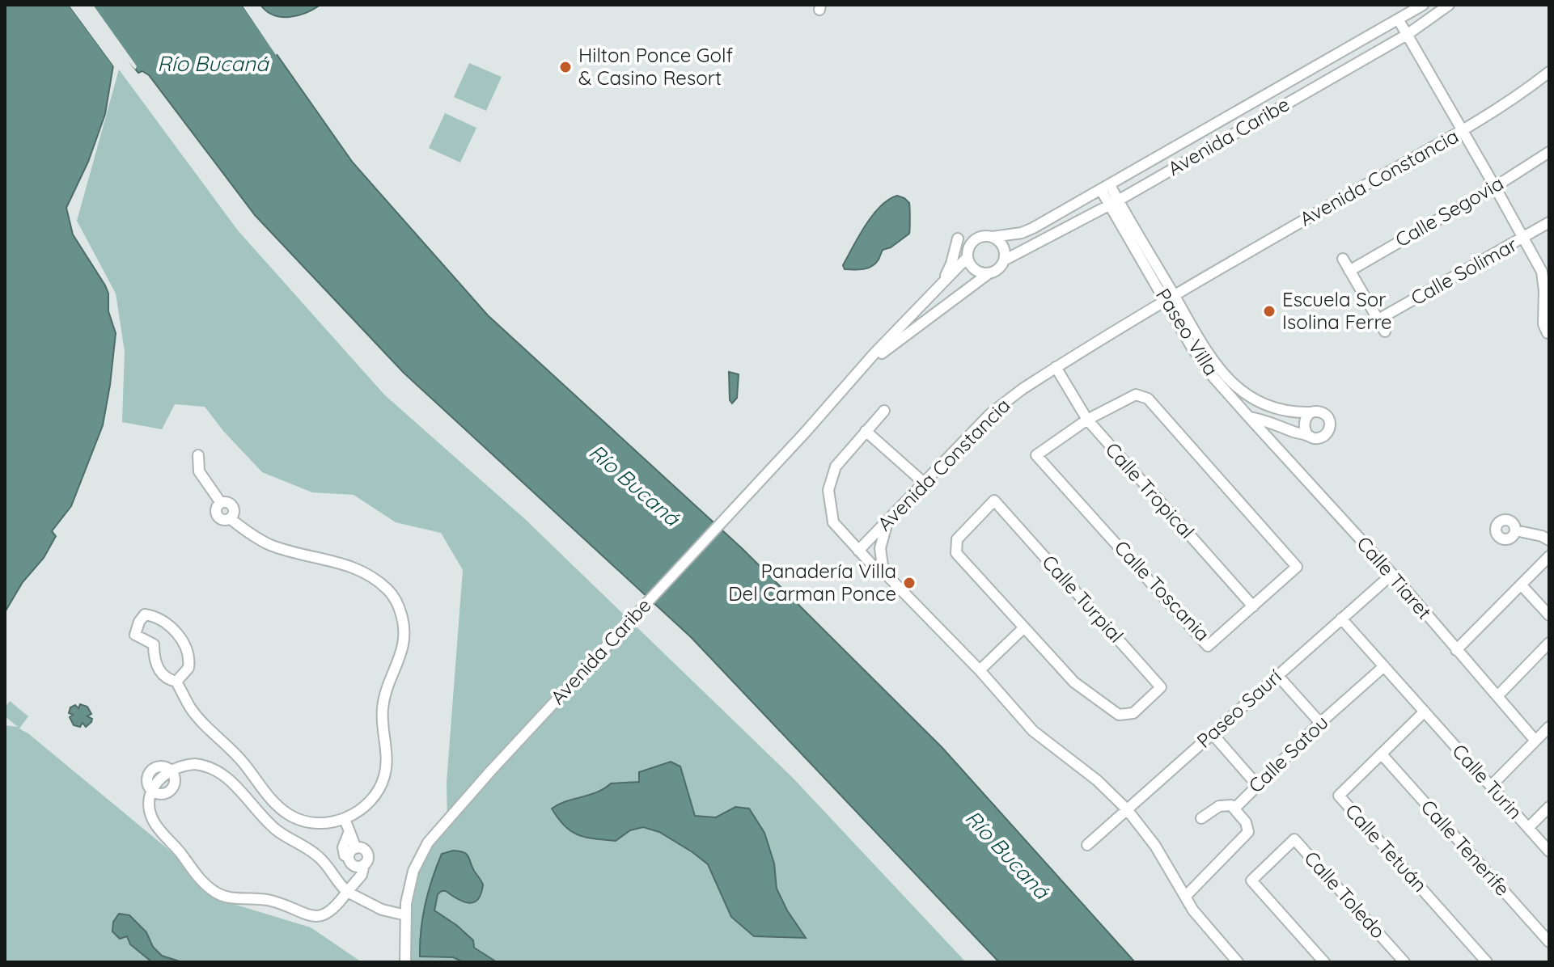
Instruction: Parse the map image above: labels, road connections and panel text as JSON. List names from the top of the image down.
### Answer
{
  "streets": {
    "street": [
      "Avenida Caribe",
      "Avenida Constancia",
      "Calle Segovia",
      "Calle Solimar",
      "Paseo Villa",
      "Calle Tropical",
      "Calle Tiaret",
      "Calle Toscania",
      "Calle Turpial",
      "Paseo Saurí",
      "Calle Satou",
      "Calle Turin",
      "Calle Tetuán",
      "Calle Tenerife",
      "Calle Toledo"
    ]
  },
  "crossings": [
    ["Avenida Caribe", "Paseo Villa"],
    ["Avenida Constancia", "Paseo Villa"],
    ["Avenida Constancia", "Calle Tropical"],
    ["Paseo Villa", "Calle Tiaret"],
    ["Calle Tropical", "Calle Toscania"],
    ["Calle Tiaret", "Paseo Saurí"],
    ["Paseo Saurí", "Calle Turin"],
    ["Calle Satou", "Calle Turin"],
    ["Calle Turin", "Calle Tetuán"],
    ["Calle Tetuán", "Calle Tenerife"]
  ],
  "water": ["Río Bucaná"],
  "places": ["Hilton Ponce Golf & Casino Resort", "Escuela Sor Isolina Ferre", "Panadería Villa Del Carman Ponce"]
}
